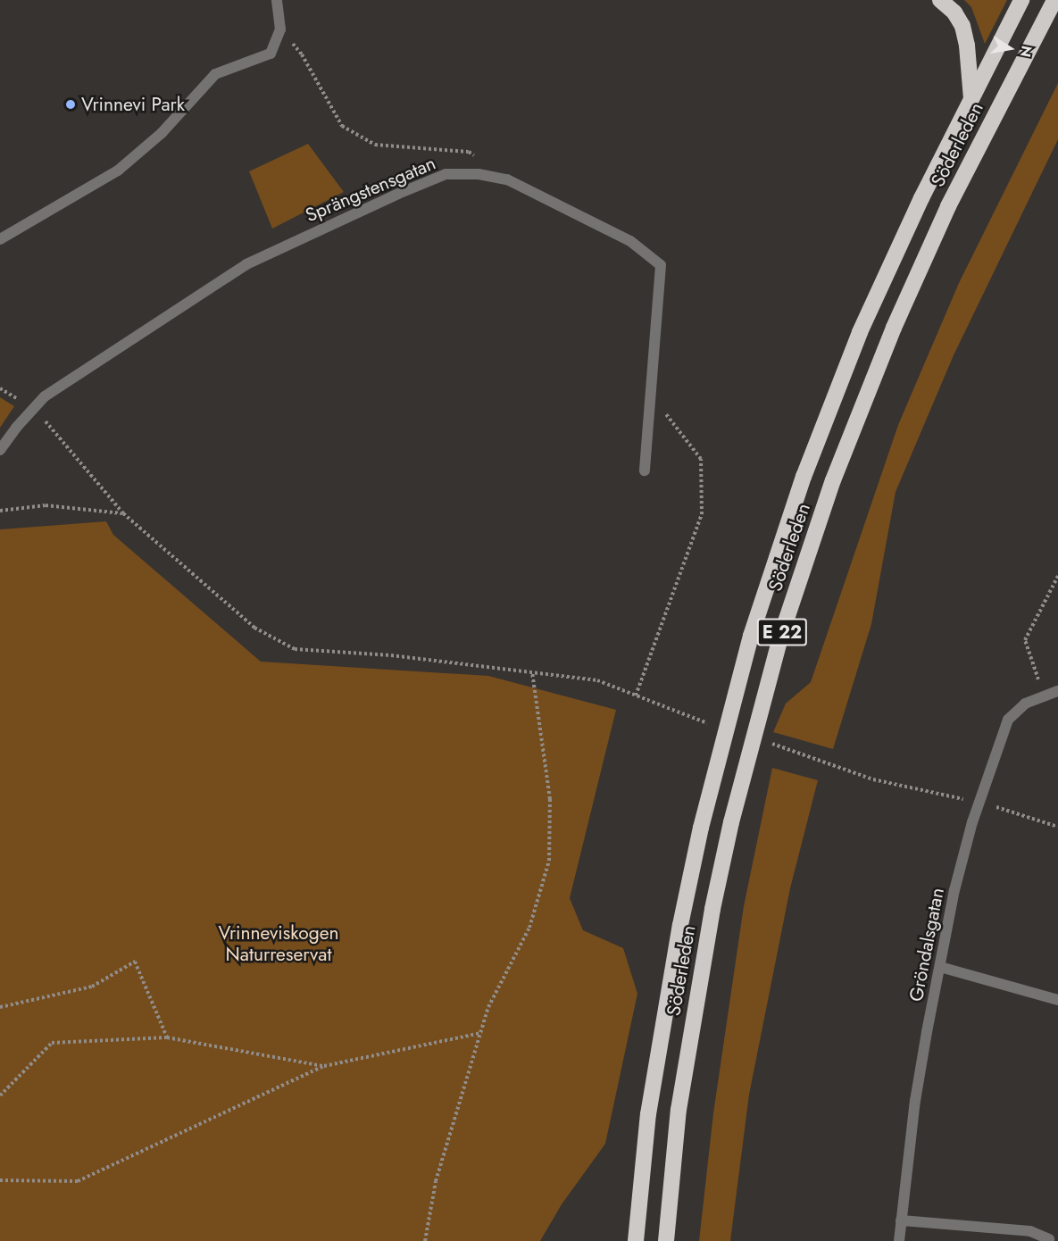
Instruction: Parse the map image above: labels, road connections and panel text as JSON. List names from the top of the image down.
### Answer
{
  "streets": {
    "highway": ["Söderleden", "E 22"],
    "street": ["Sprängstensgatan", "Gröndalsgatan"]
  },
  "parks": ["Vrinneviskogen Naturreservat"],
  "places": ["Vrinnevi Park"],
  "north": "right"
}
